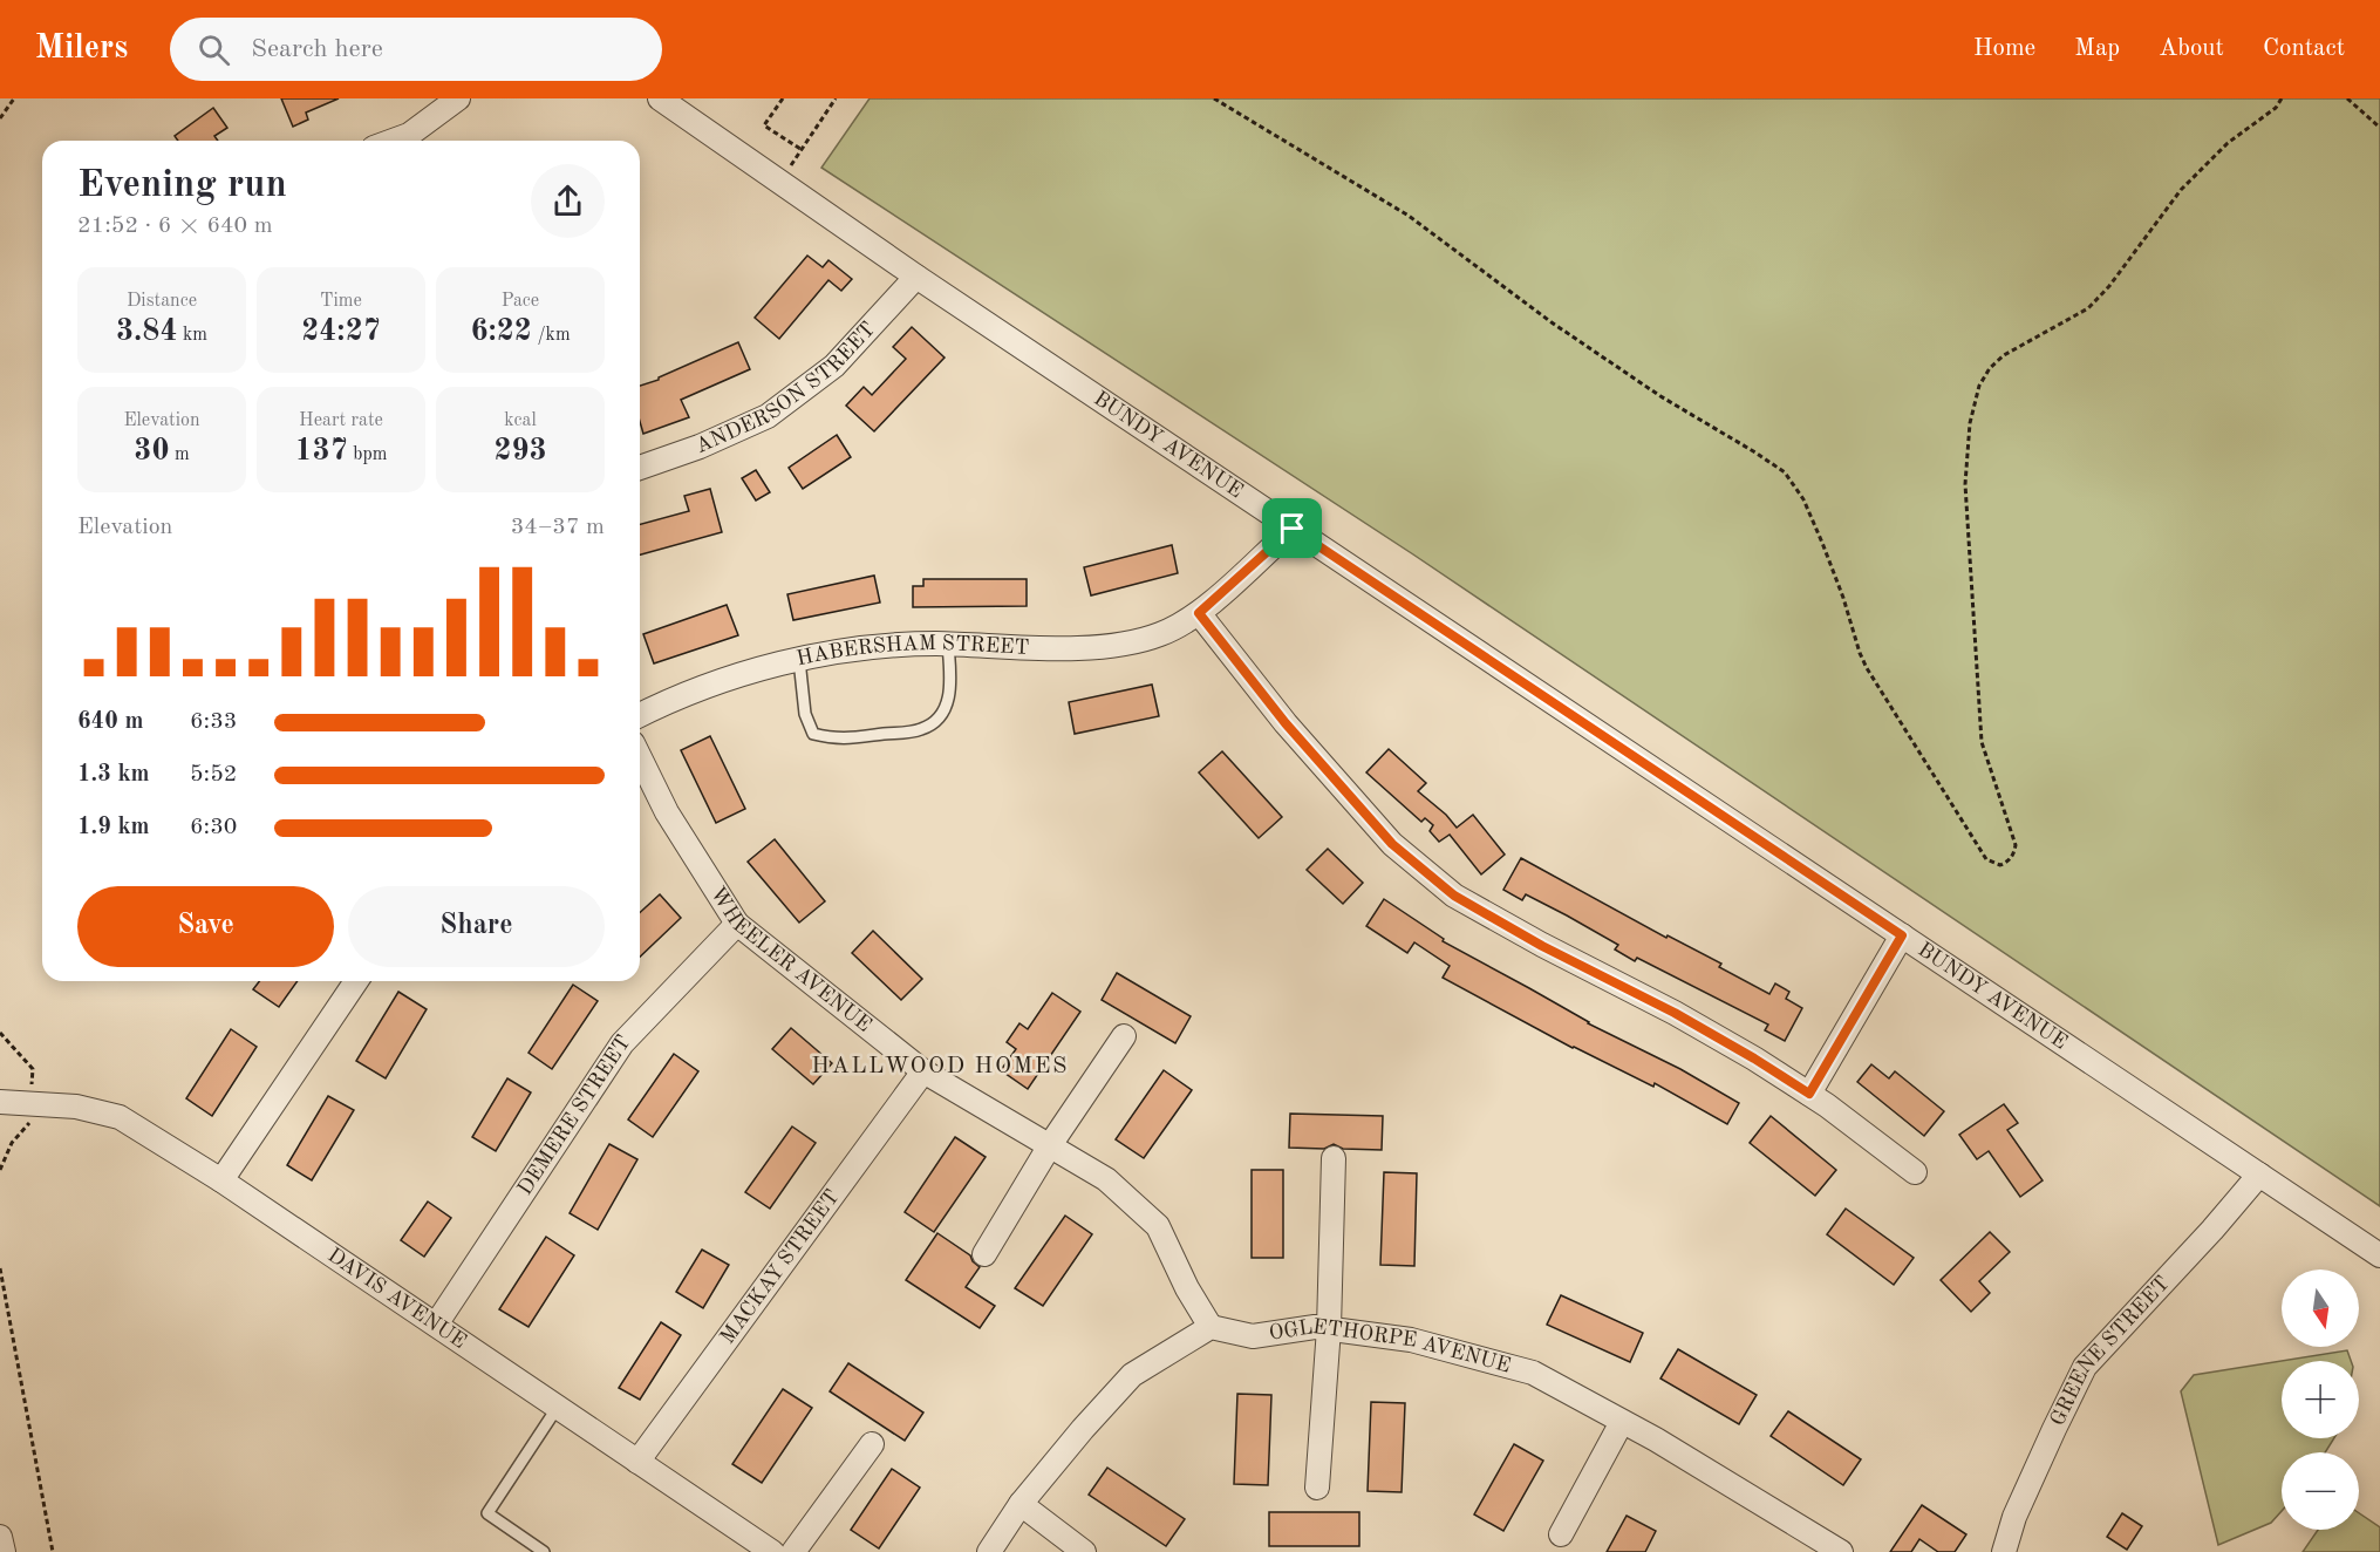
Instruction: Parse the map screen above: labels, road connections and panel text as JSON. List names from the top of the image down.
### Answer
{
  "streets": {
    "street": [
      "ANDERSON STREET",
      "BUNDY AVENUE",
      "HABERSHAM STREET",
      "WHEELER AVENUE",
      "DEMERE STREET",
      "MACKAY STREET",
      "DAVIS AVENUE",
      "GREENE STREET",
      "OGLETHORPE AVENUE"
    ]
  },
  "crossings": [
    ["ANDERSON STREET", "BUNDY AVENUE"],
    ["BUNDY AVENUE", "HABERSHAM STREET"],
    ["BUNDY AVENUE", "GREENE STREET"],
    ["WHEELER AVENUE", "DEMERE STREET"],
    ["WHEELER AVENUE", "MACKAY STREET"],
    ["WHEELER AVENUE", "OGLETHORPE AVENUE"],
    ["DEMERE STREET", "DAVIS AVENUE"],
    ["MACKAY STREET", "DAVIS AVENUE"]
  ],
  "districts": ["HALLWOOD HOMES"],
  "north": "bottom",
  "page": {
    "header": "Milers",
    "search": "Search here",
    "nav": [
      "Home",
      "Map",
      "About",
      "Contact"
    ],
    "heading": ["Evening run", "21:52 · 6 × 640 m"],
    "stats": [
      ["Distance", "3.84 km"],
      ["Time", "24:27"],
      ["Pace", "6:22 /km"],
      ["Elevation", "30 m"],
      ["Heart rate", "137 bpm"],
      ["kcal", "293"]
    ],
    "chart": ["Elevation", "34–37 m"],
    "list": [
      {
        "name": "640 m",
        "note": "6:33"
      },
      {
        "name": "1.3 km",
        "note": "5:52"
      },
      {
        "name": "1.9 km",
        "note": "6:30"
      }
    ],
    "buttons": ["Save", "Share"],
    "map_buttons": ["+", "−"]
  }
}
